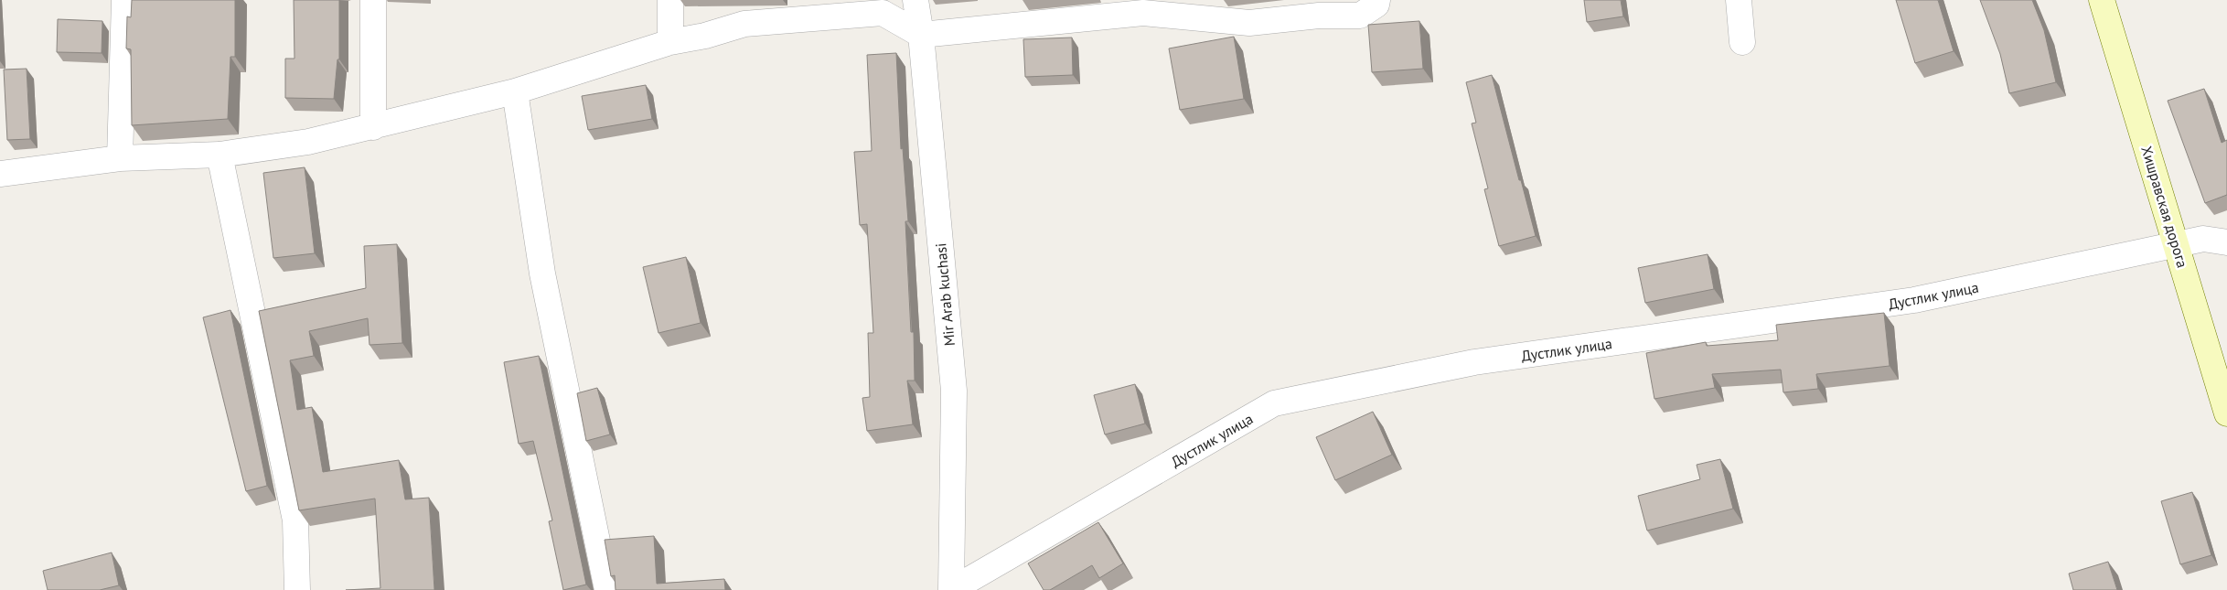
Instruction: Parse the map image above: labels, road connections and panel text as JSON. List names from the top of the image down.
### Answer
{
  "streets": {
    "main road": ["Хишравская дорога"],
    "street": ["Mir Arab kuchasi", "Дустлик улица"]
  },
  "crossings": [
    ["Хишравская дорога", "Дустлик улица"],
    ["Mir Arab kuchasi", "Дустлик улица"]
  ]
}
